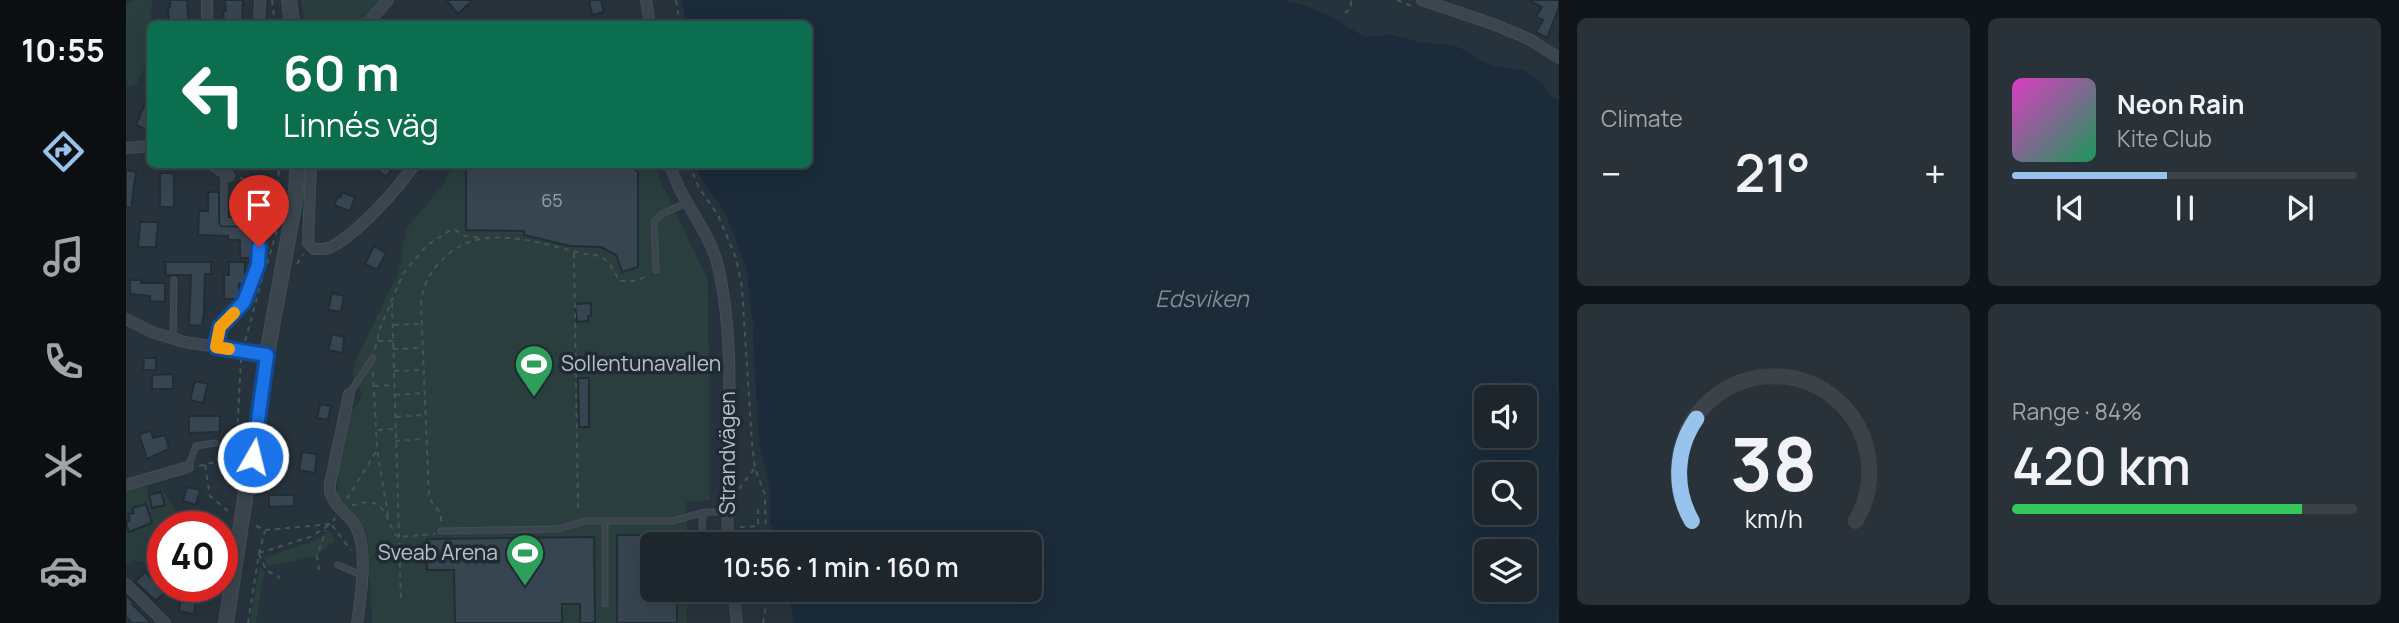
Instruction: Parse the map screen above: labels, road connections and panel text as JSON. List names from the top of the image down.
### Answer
{
  "streets": {
    "street": ["Strandvägen"]
  },
  "water": ["Edsviken"],
  "places": {
    "sports": ["Sollentunavallen", "Sveab Arena"]
  },
  "house_numbers": ["65"],
  "page": {
    "tabs": "10:55",
    "tile": [
      "Climate",
      ["Range · 84%", "420 km"]
    ],
    "turn": ["60 m", "Linnés väg"],
    "song": ["Neon Rain", "Kite Club"],
    "heat": ["−", "21°", "+"],
    "limit": "40",
    "trip": "10:56 · 1 min · 160 m",
    "gauge": ["38", "km/h"]
  }
}
